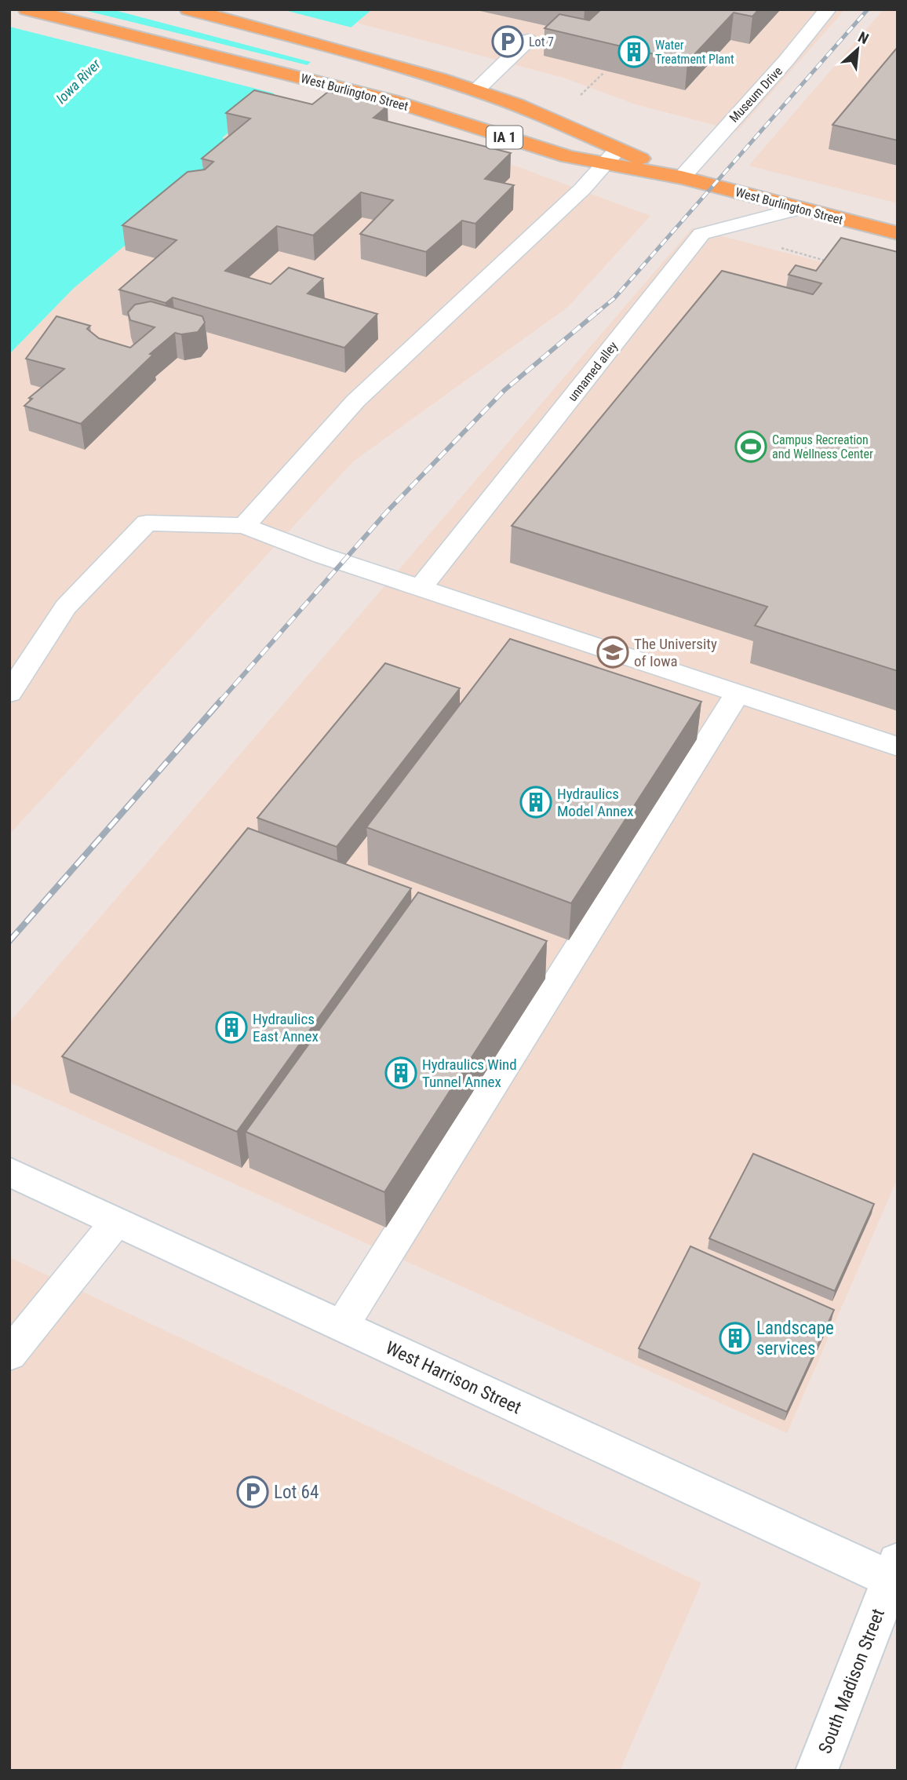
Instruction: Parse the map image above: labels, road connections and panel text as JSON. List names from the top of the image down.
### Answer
{
  "streets": {
    "main road": ["West Burlington Street", "IA 1"],
    "street": ["West Harrison Street", "South Madison Street"],
    "lane": ["Museum Drive", "unnamed alley"]
  },
  "crossings": [
    ["West Burlington Street", "Museum Drive"],
    ["West Burlington Street", "unnamed alley"],
    ["West Harrison Street", "South Madison Street"]
  ],
  "water": ["Iowa River"],
  "places": {
    "parking": ["Lot 7", "Lot 64"],
    "building": [
      "Water Treatment Plant",
      "Hydraulics Model Annex",
      "Hydraulics East Annex",
      "Hydraulics Wind Tunnel Annex",
      "Landscape services"
    ],
    "sports": ["Campus Recreation and Wellness Center"],
    "school or university": ["The University of Iowa"]
  },
  "north": "top right"
}
